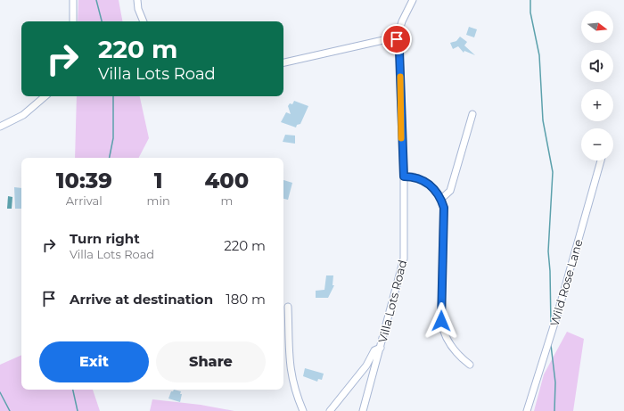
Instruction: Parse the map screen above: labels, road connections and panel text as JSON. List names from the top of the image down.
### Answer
{
  "streets": {
    "street": ["Wild Rose Lane", "Villa Lots Road"]
  },
  "north": "right",
  "page": {
    "map_buttons": ["+", "−"],
    "turn": ["220 m", "Villa Lots Road"],
    "eta": [
      "10:39",
      "Arrival",
      "1",
      "min",
      "400",
      "m"
    ],
    "list": [
      {
        "name": "Turn right",
        "note": "Villa Lots Road",
        "value": "220 m"
      },
      {
        "name": "Arrive at destination",
        "value": "180 m"
      }
    ],
    "buttons": ["Exit", "Share"]
  }
}
